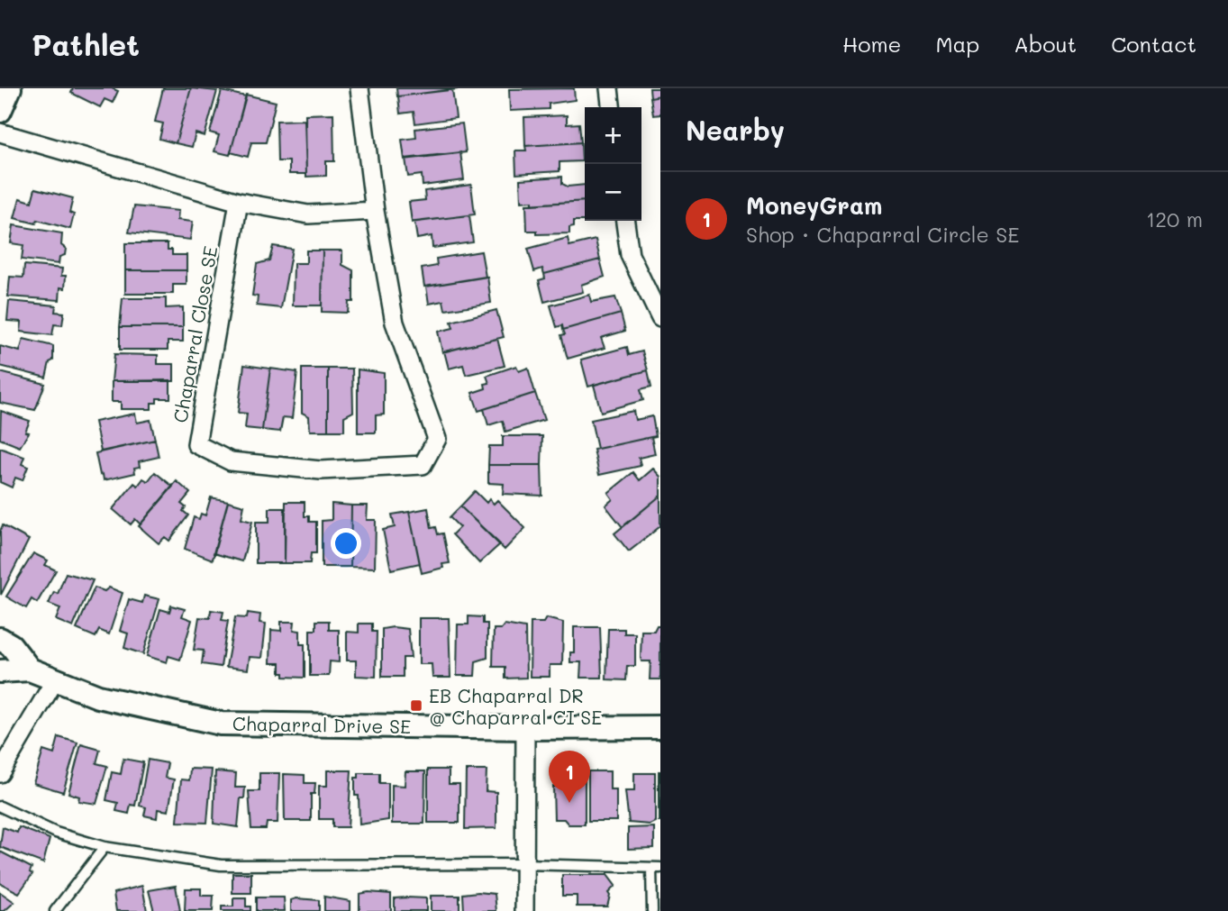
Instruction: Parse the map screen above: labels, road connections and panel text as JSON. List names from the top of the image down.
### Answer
{
  "streets": {
    "street": ["Chaparral Close SE", "Chaparral Drive SE"]
  },
  "places": {
    "transit": ["EB Chaparral DR @ Chaparral CI SE"]
  },
  "page": {
    "header": "Pathlet",
    "nav": [
      "Home",
      "Map",
      "About",
      "Contact"
    ],
    "heading": "Nearby",
    "map_buttons": ["+", "−"],
    "list": [
      {
        "mark": "1",
        "name": "MoneyGram",
        "note": "Shop · Chaparral Circle SE",
        "value": "120 m"
      }
    ],
    "pins": "1"
  }
}
